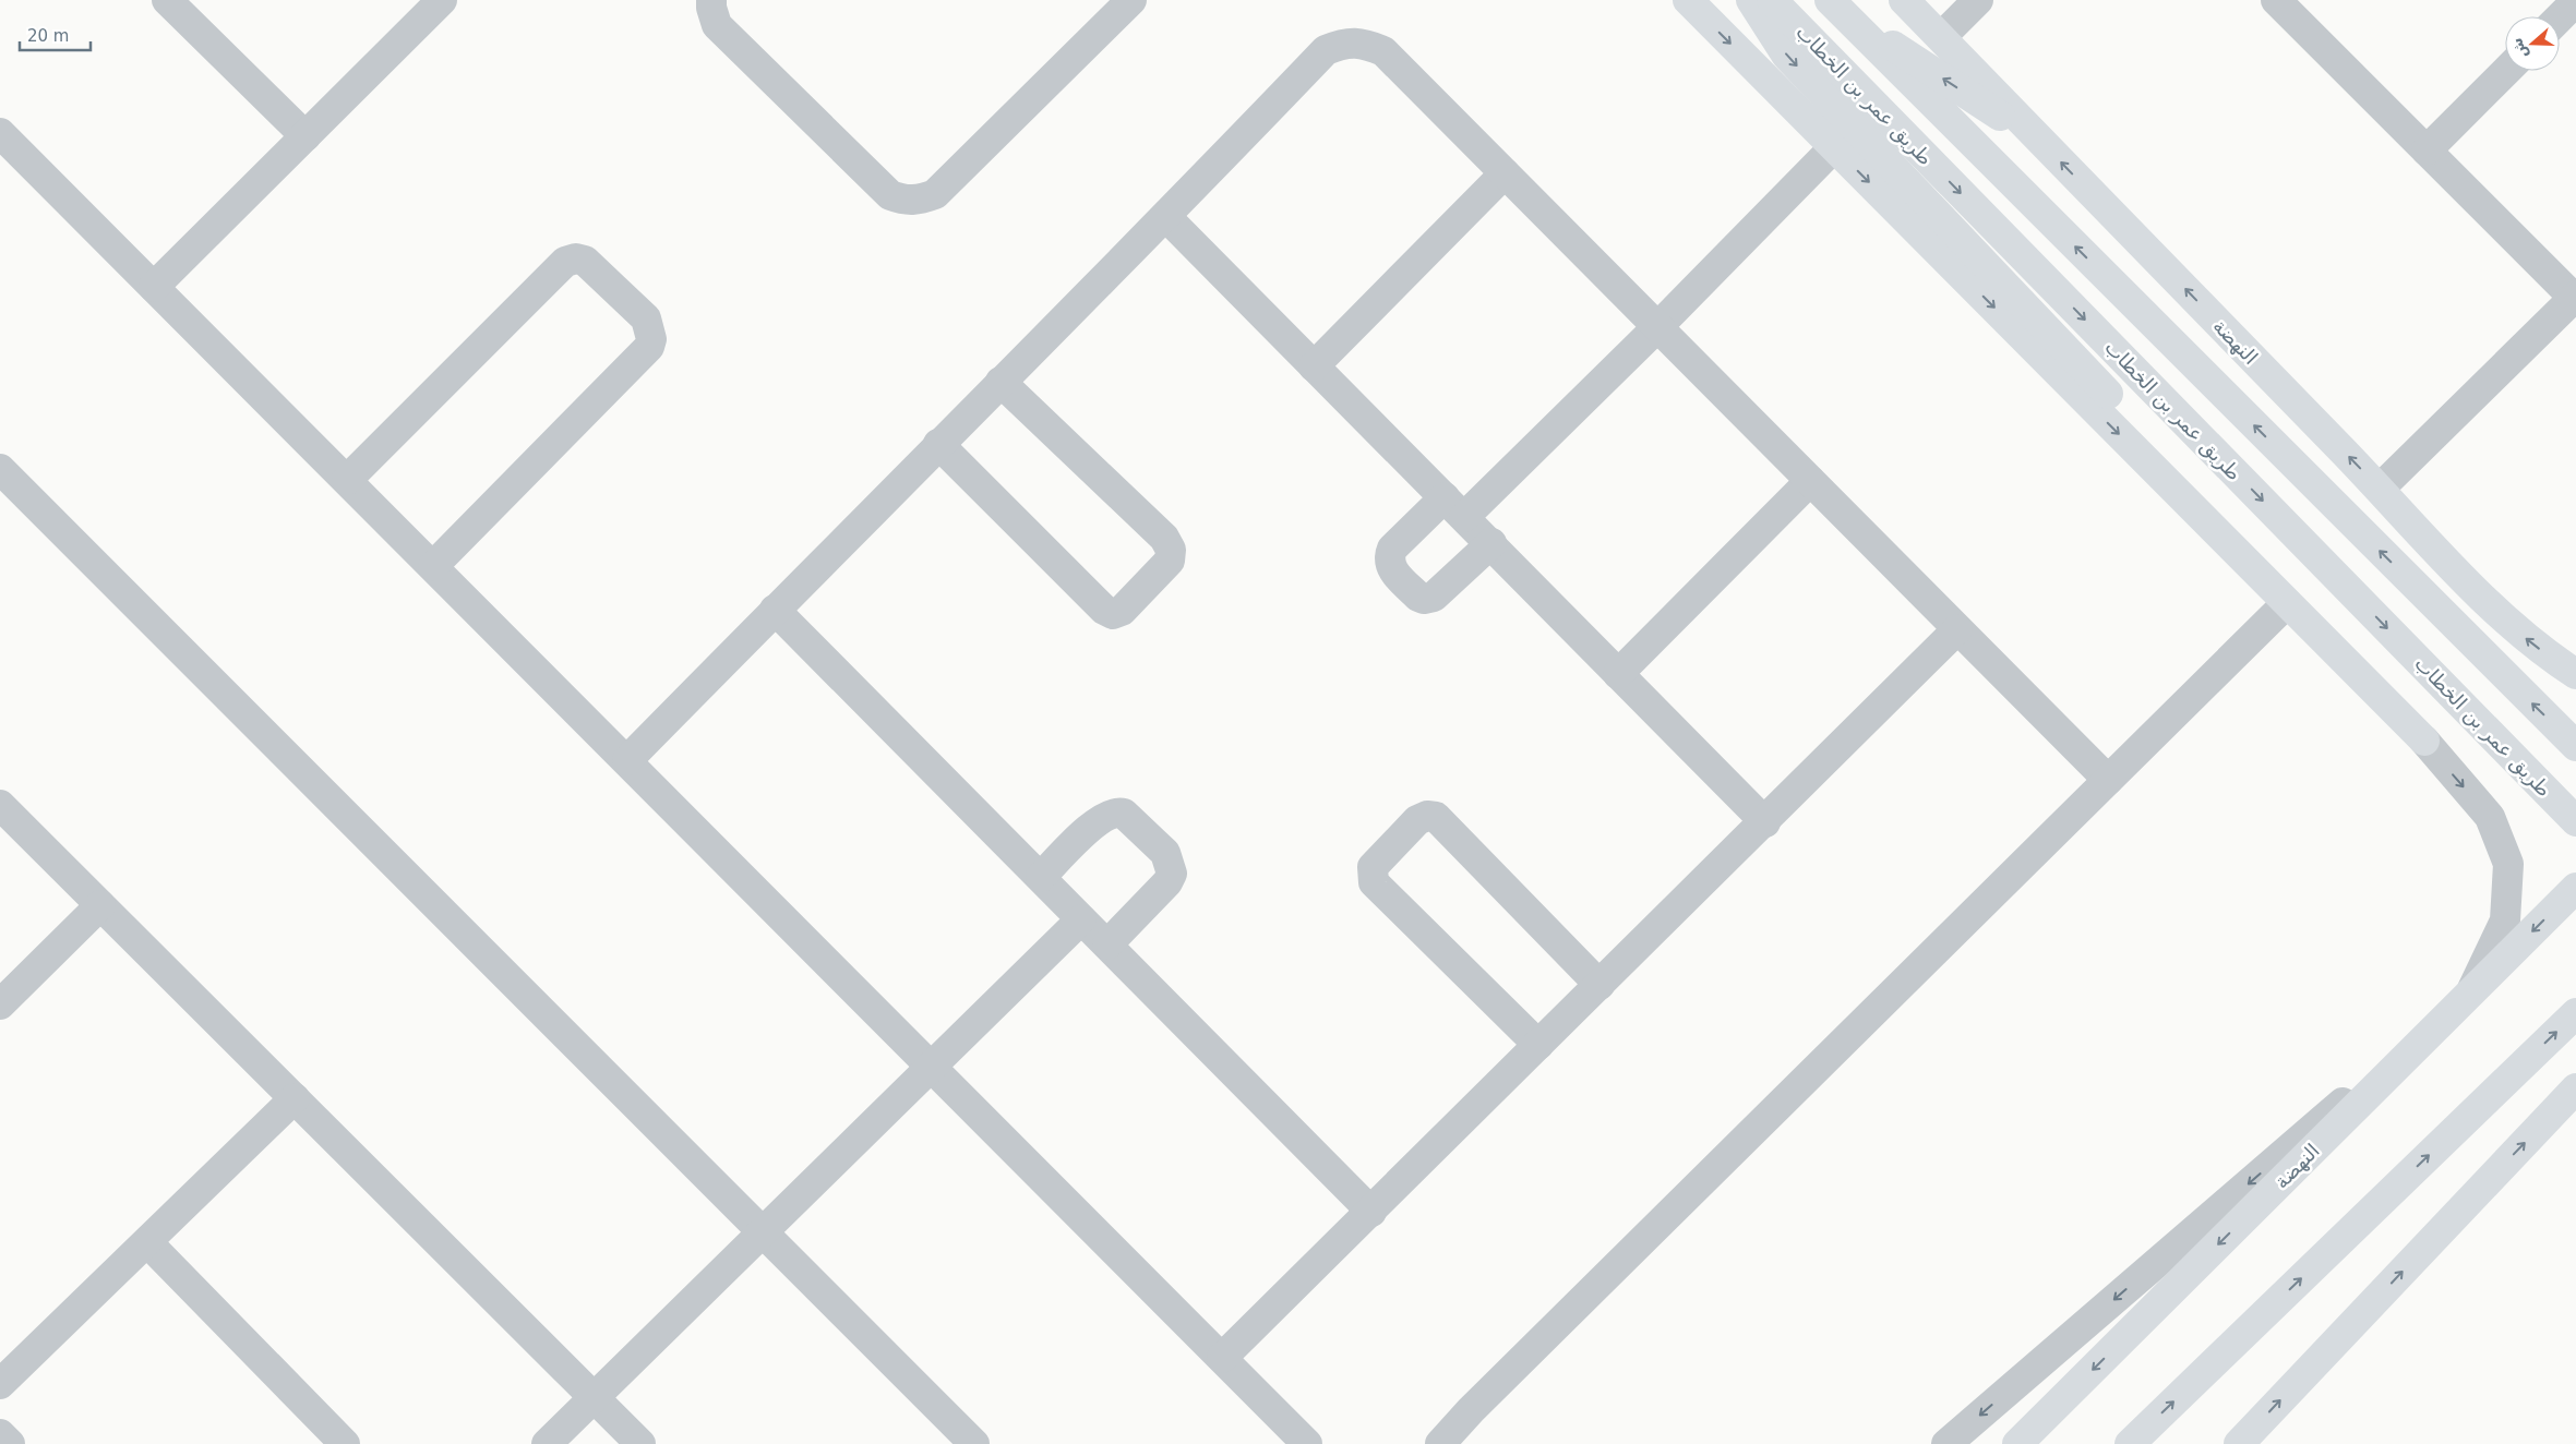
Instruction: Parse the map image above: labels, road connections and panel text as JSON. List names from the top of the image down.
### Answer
{
  "streets": {
    "main road": ["طريق عمر بن الخطاب", "النهضة"]
  },
  "scale_bar": "20 m",
  "north": "left"
}
